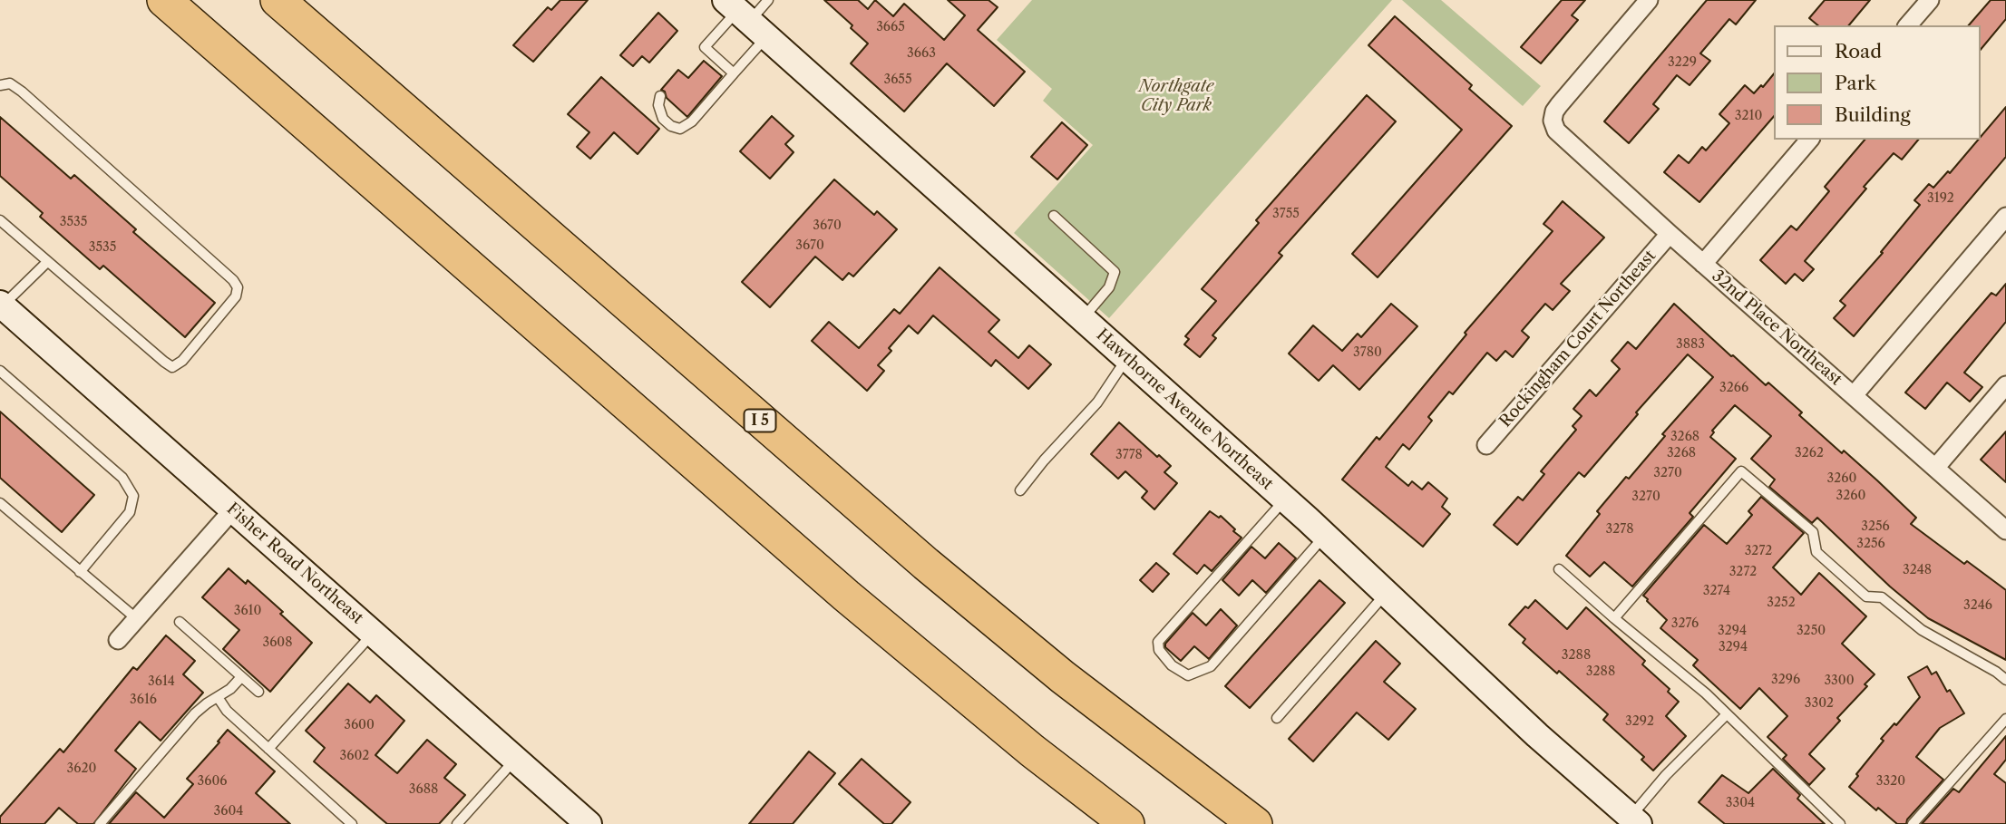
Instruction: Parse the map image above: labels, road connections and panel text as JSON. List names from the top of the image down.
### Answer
{
  "streets": {
    "highway": ["I 5"],
    "main road": ["Hawthorne Avenue Northeast", "Fisher Road Northeast"],
    "street": ["32nd Place Northeast", "Rockingham Court Northeast"]
  },
  "crossings": [
    ["32nd Place Northeast", "Rockingham Court Northeast"]
  ],
  "parks": ["Northgate City Park"],
  "house_numbers": [
    "3665",
    "3663",
    "3229",
    "3655",
    "3210",
    "3192",
    "3755",
    "3535",
    "3670",
    "3670",
    "3535",
    "3883",
    "3780",
    "3266",
    "3268",
    "3268",
    "3262",
    "3778",
    "3270",
    "3260",
    "3260",
    "3270",
    "3256",
    "3278",
    "3256",
    "3272",
    "3248",
    "3272",
    "3274",
    "3252",
    "3246",
    "3610",
    "3276",
    "3294",
    "3250",
    "3608",
    "3294",
    "3288",
    "3288",
    "3296",
    "3300",
    "3614",
    "3616",
    "3302",
    "3292",
    "3600",
    "3602",
    "3620",
    "3606",
    "3320",
    "3688",
    "3304",
    "3604"
  ],
  "legend": ["Road", "Park", "Building"]
}
